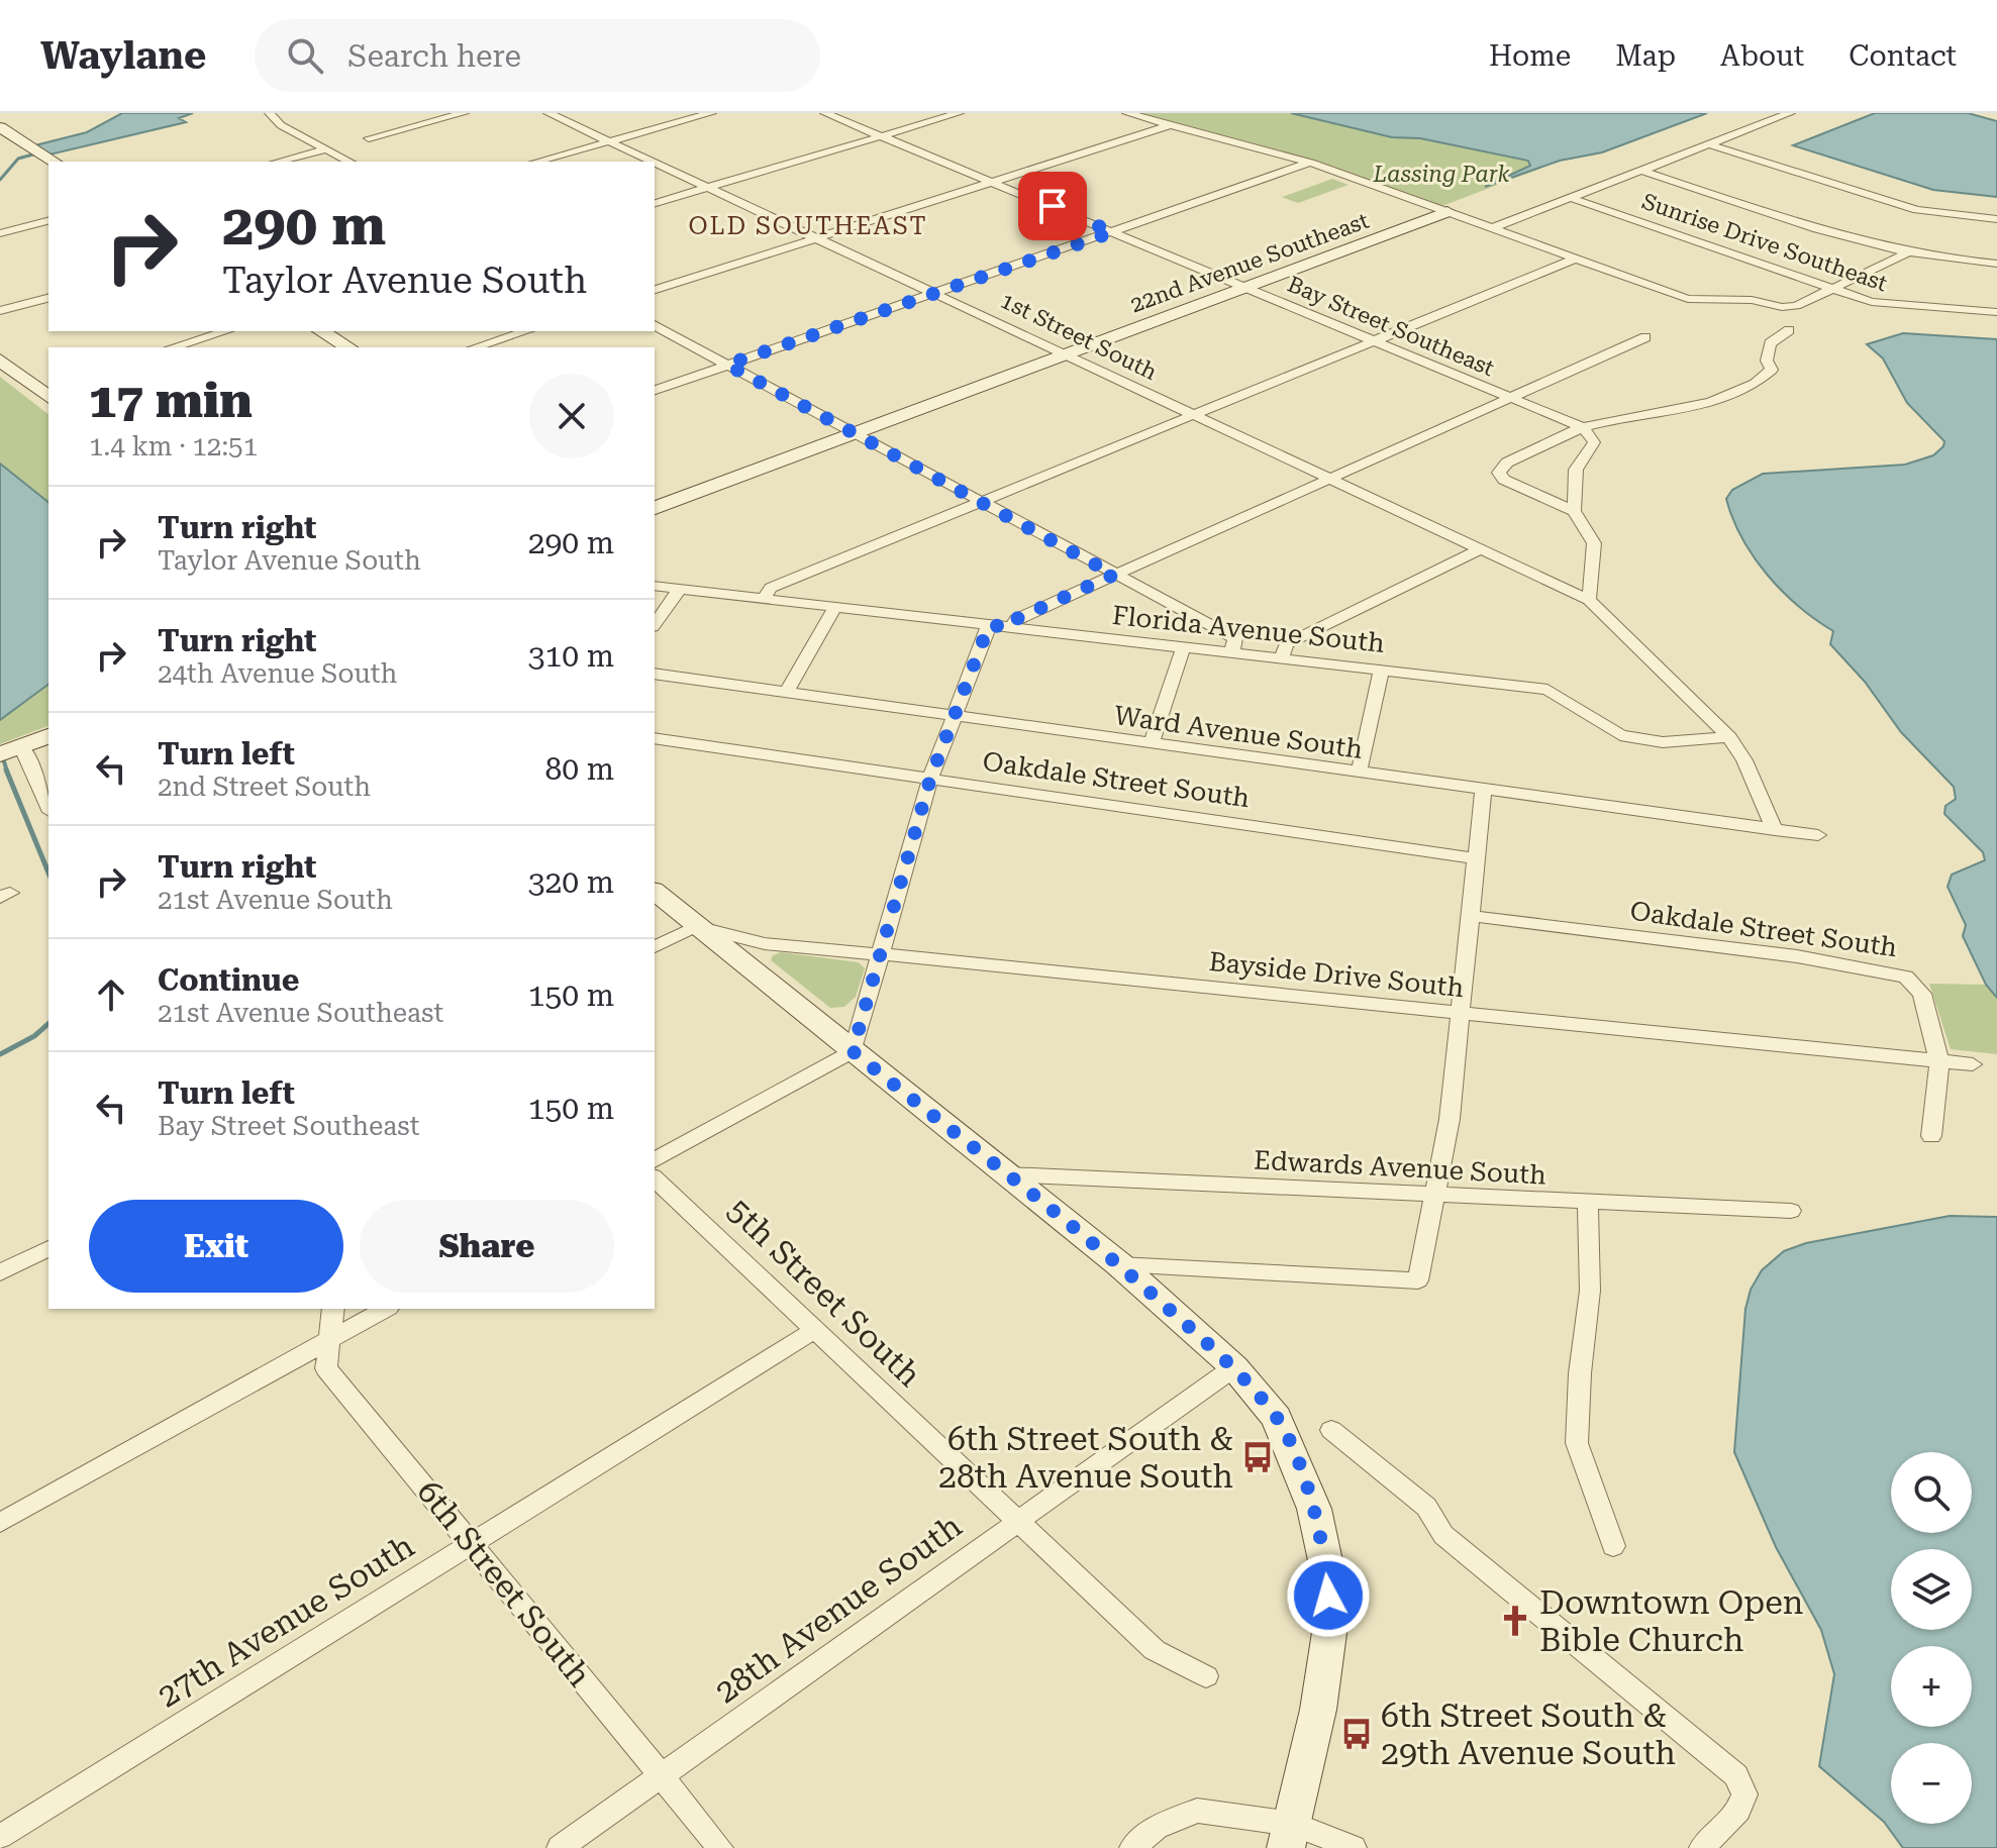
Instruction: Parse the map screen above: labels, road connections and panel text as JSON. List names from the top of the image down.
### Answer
{
  "streets": {
    "street": [
      "Sunrise Drive Southeast",
      "22nd Avenue Southeast",
      "Bay Street Southeast",
      "1st Street South",
      "Florida Avenue South",
      "Ward Avenue South",
      "Oakdale Street South",
      "Bayside Drive South",
      "Edwards Avenue South",
      "5th Street South",
      "6th Street South",
      "28th Avenue South",
      "27th Avenue South"
    ]
  },
  "crossings": [
    ["22nd Avenue Southeast", "Bay Street Southeast"],
    ["22nd Avenue Southeast", "1st Street South"],
    ["1st Street South", "Florida Avenue South"],
    ["1st Street South", "Ward Avenue South"],
    ["Oakdale Street South", "Bayside Drive South"],
    ["5th Street South", "28th Avenue South"],
    ["5th Street South", "27th Avenue South"],
    ["6th Street South", "28th Avenue South"],
    ["6th Street South", "27th Avenue South"]
  ],
  "districts": ["OLD SOUTHEAST"],
  "parks": ["Lassing Park"],
  "places": {
    "bus stop": ["6th Street South & 28th Avenue South", "6th Street South & 29th Avenue South"],
    "church": ["Downtown Open Bible Church"]
  },
  "page": {
    "header": "Waylane",
    "search": "Search here",
    "nav": [
      "Home",
      "Map",
      "About",
      "Contact"
    ],
    "turn": ["290 m", "Taylor Avenue South"],
    "heading": ["17 min", "1.4 km · 12:51"],
    "list": [
      {
        "name": "Turn right",
        "note": "Taylor Avenue South",
        "value": "290 m"
      },
      {
        "name": "Turn right",
        "note": "24th Avenue South",
        "value": "310 m"
      },
      {
        "name": "Turn left",
        "note": "2nd Street South",
        "value": "80 m"
      },
      {
        "name": "Turn right",
        "note": "21st Avenue South",
        "value": "320 m"
      },
      {
        "name": "Continue",
        "note": "21st Avenue Southeast",
        "value": "150 m"
      },
      {
        "name": "Turn left",
        "note": "Bay Street Southeast",
        "value": "150 m"
      }
    ],
    "buttons": ["Exit", "Share"],
    "map_buttons": ["+", "−"]
  }
}
